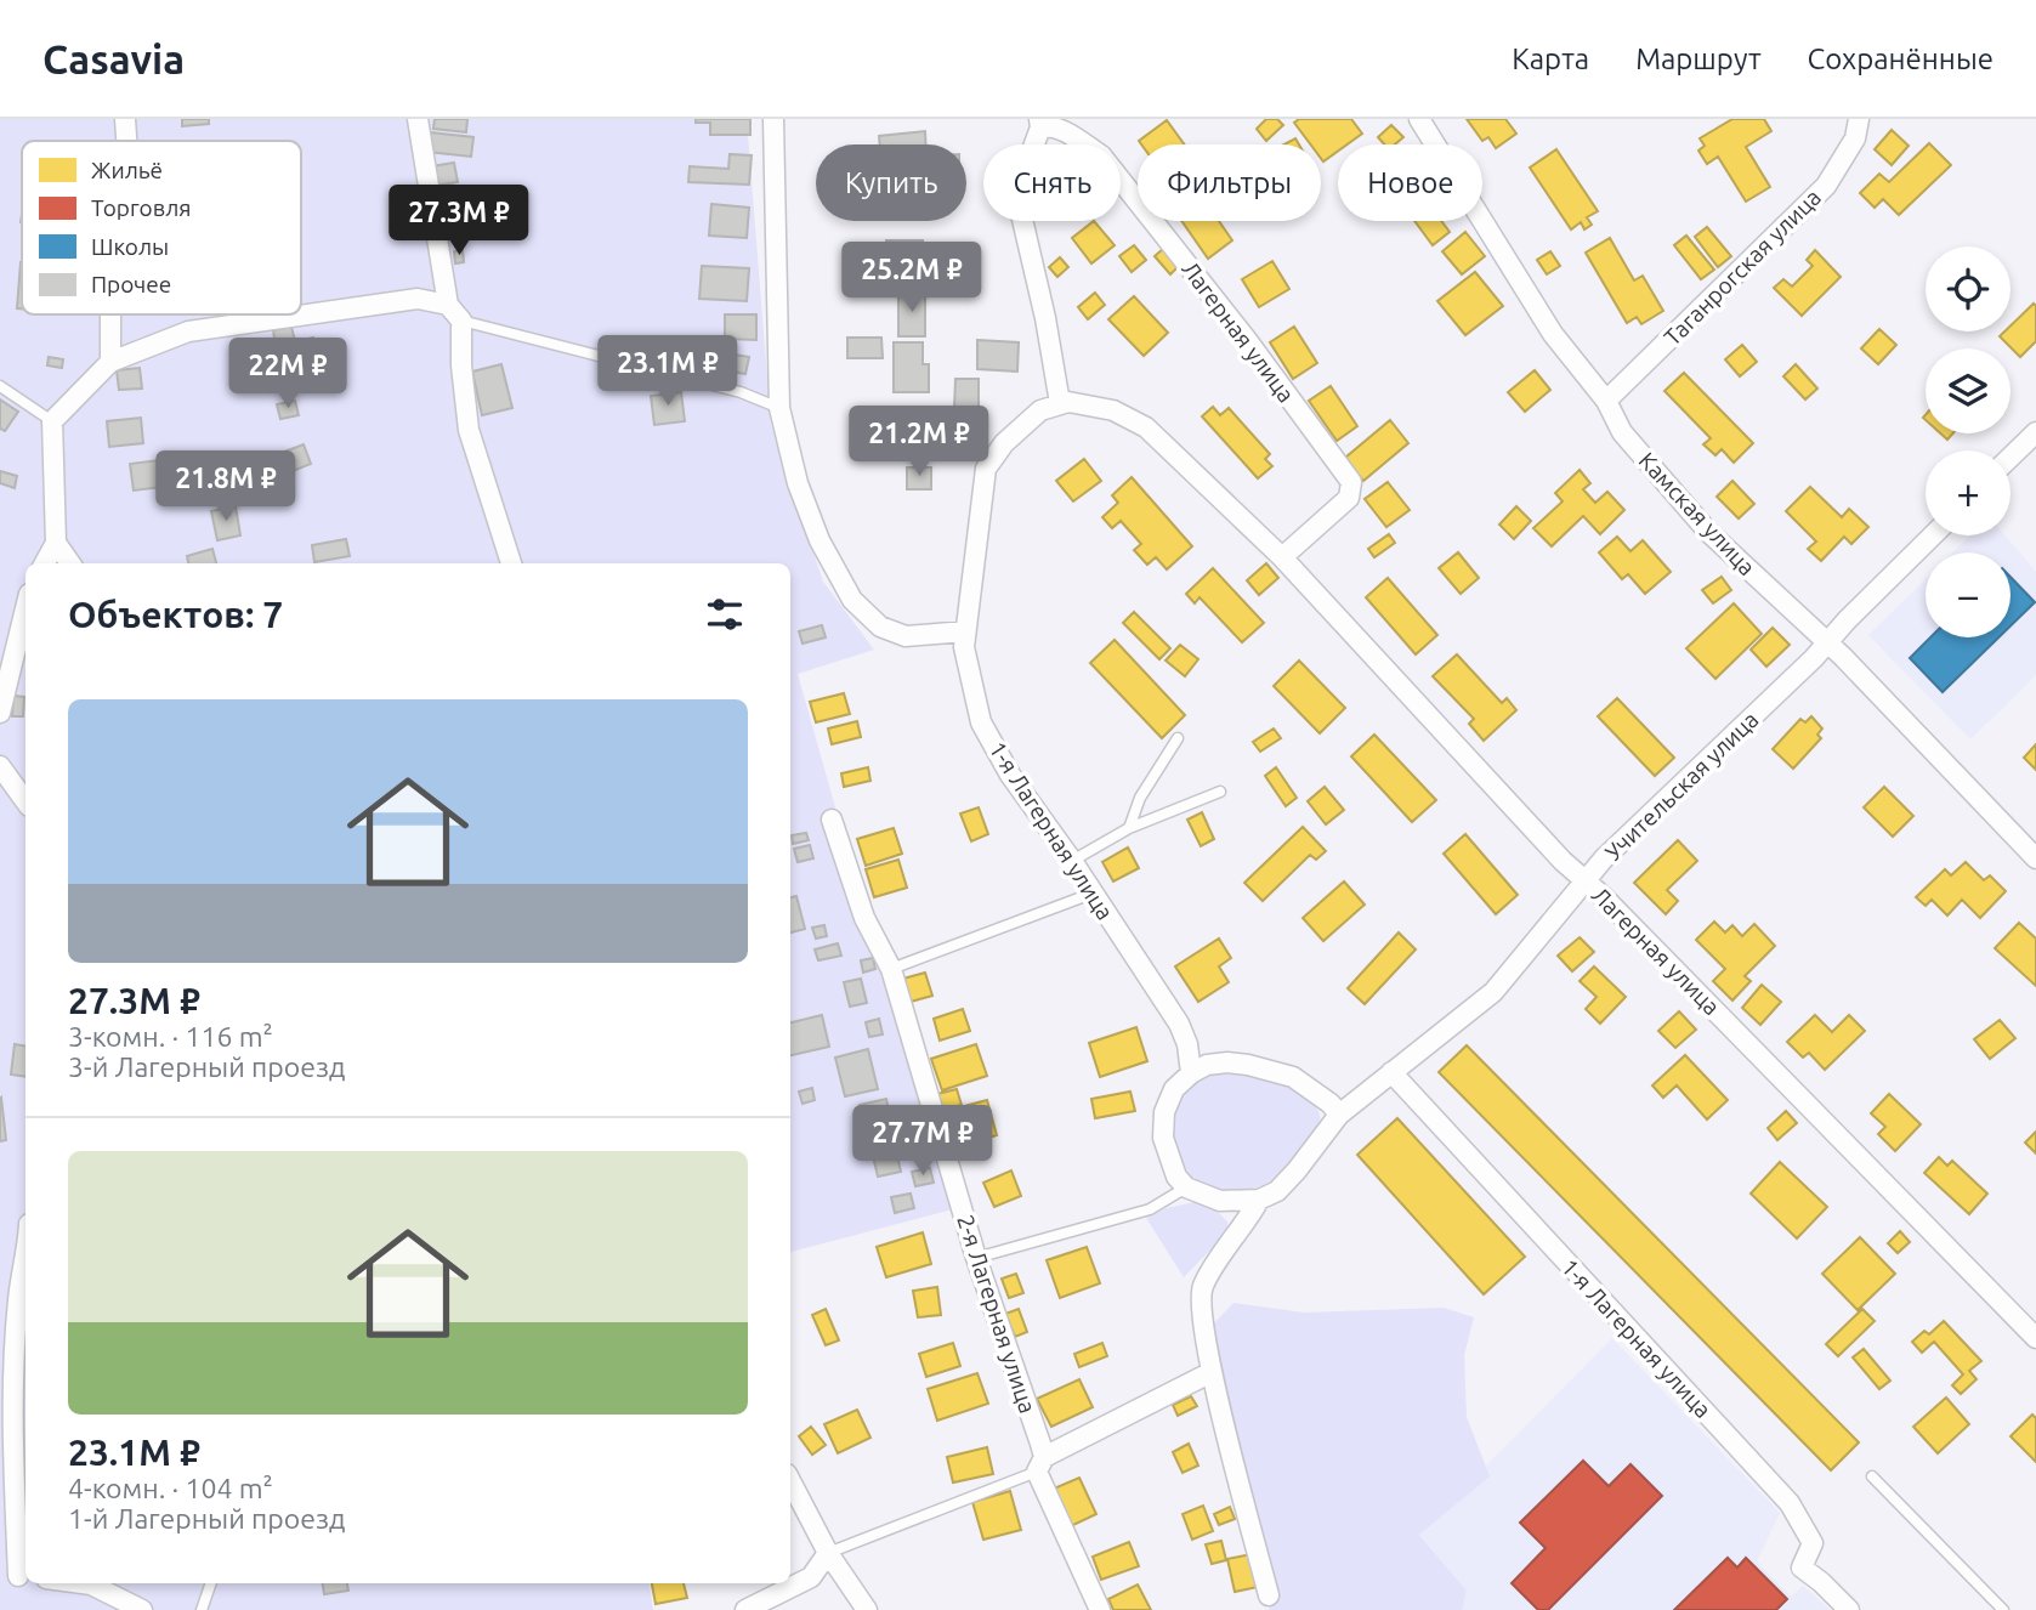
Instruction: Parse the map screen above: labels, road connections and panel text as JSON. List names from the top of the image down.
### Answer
{
  "streets": {
    "street": [
      "Таганрогская улица",
      "Лагерная улица",
      "Камская улица",
      "Учительская улица",
      "1-я Лагерная улица",
      "2-я Лагерная улица"
    ]
  },
  "crossings": [
    ["Таганрогская улица", "Камская улица"],
    ["Лагерная улица", "Учительская улица"],
    ["Лагерная улица", "1-я Лагерная улица"],
    ["Камская улица", "Учительская улица"],
    ["Учительская улица", "1-я Лагерная улица"]
  ],
  "legend": [
    "Жильё",
    "Торговля",
    "Школы",
    "Прочее"
  ],
  "page": {
    "header": "Casavia",
    "nav": ["Карта", "Маршрут", "Сохранённые"],
    "chip": [
      "Купить",
      "Снять",
      "Фильтры",
      "Новое"
    ],
    "price": [
      "27.3M ₽",
      "25.2M ₽",
      "23.1M ₽",
      "22M ₽",
      "21.2M ₽",
      "21.8M ₽",
      "27.7M ₽"
    ],
    "map_buttons": ["+", "−"],
    "heading": "Объектов: 7",
    "list": [
      {
        "name": "27.3M ₽",
        "note": "3-комн. · 116 m² · 3-й Лагерный проезд"
      },
      {
        "name": "23.1M ₽",
        "note": "4-комн. · 104 m² · 1-й Лагерный проезд"
      }
    ]
  }
}
